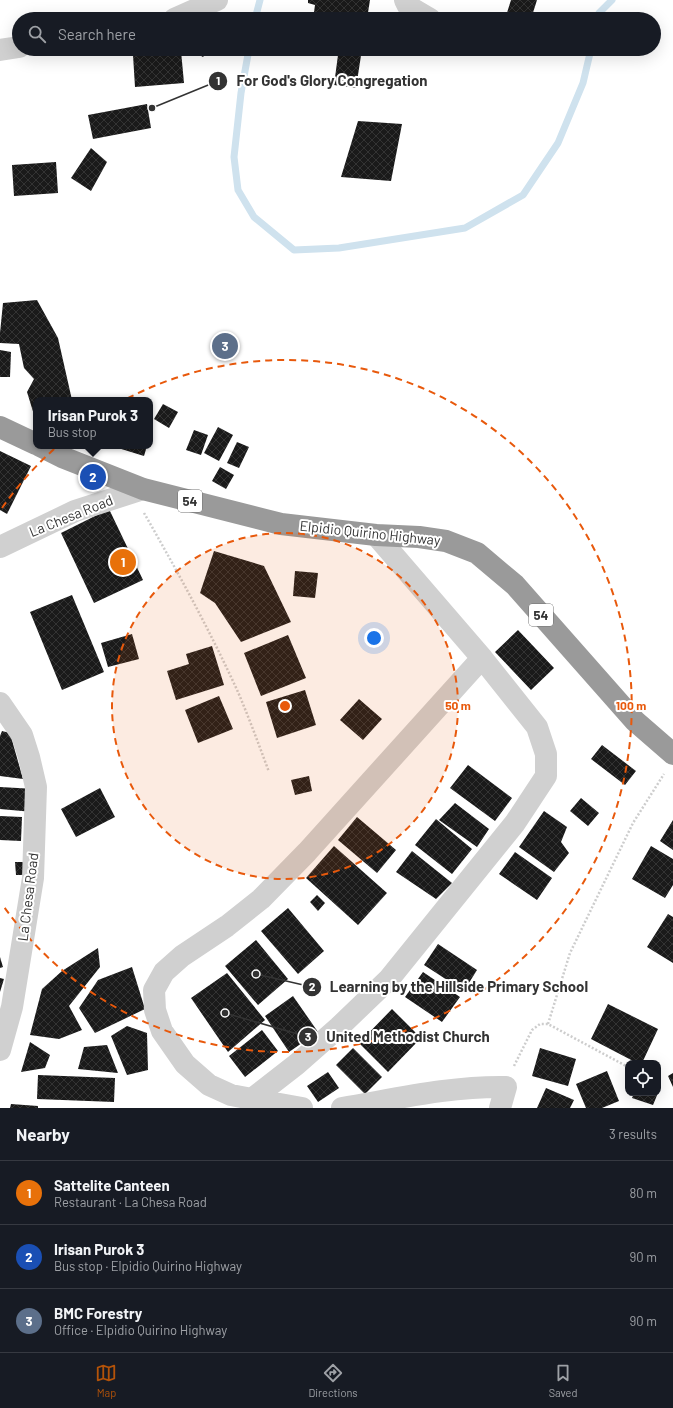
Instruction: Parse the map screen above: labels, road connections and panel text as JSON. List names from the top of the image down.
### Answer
{
  "streets": {
    "highway": ["54", "Elpidio Quirino Highway"],
    "street": ["La Chesa Road"]
  },
  "crossings": [
    ["La Chesa Road", "Elpidio Quirino Highway"]
  ],
  "places": ["For God's Glory Congregation", "Learning by the Hillside Primary School", "United Methodist Church"],
  "page": {
    "search": "Search here",
    "pins": ["3", "2", "1"],
    "popup": ["Irisan Purok 3", "Bus stop"],
    "heading": ["Nearby", "3 results"],
    "list": [
      {
        "mark": "1",
        "name": "Sattelite Canteen",
        "note": "Restaurant · La Chesa Road",
        "value": "80 m"
      },
      {
        "mark": "2",
        "name": "Irisan Purok 3",
        "note": "Bus stop · Elpidio Quirino Highway",
        "value": "90 m"
      },
      {
        "mark": "3",
        "name": "BMC Forestry",
        "note": "Office · Elpidio Quirino Highway",
        "value": "90 m"
      }
    ],
    "nav": ["Map", "Directions", "Saved"]
  },
  "rings": ["50 m", "100 m"]
}
